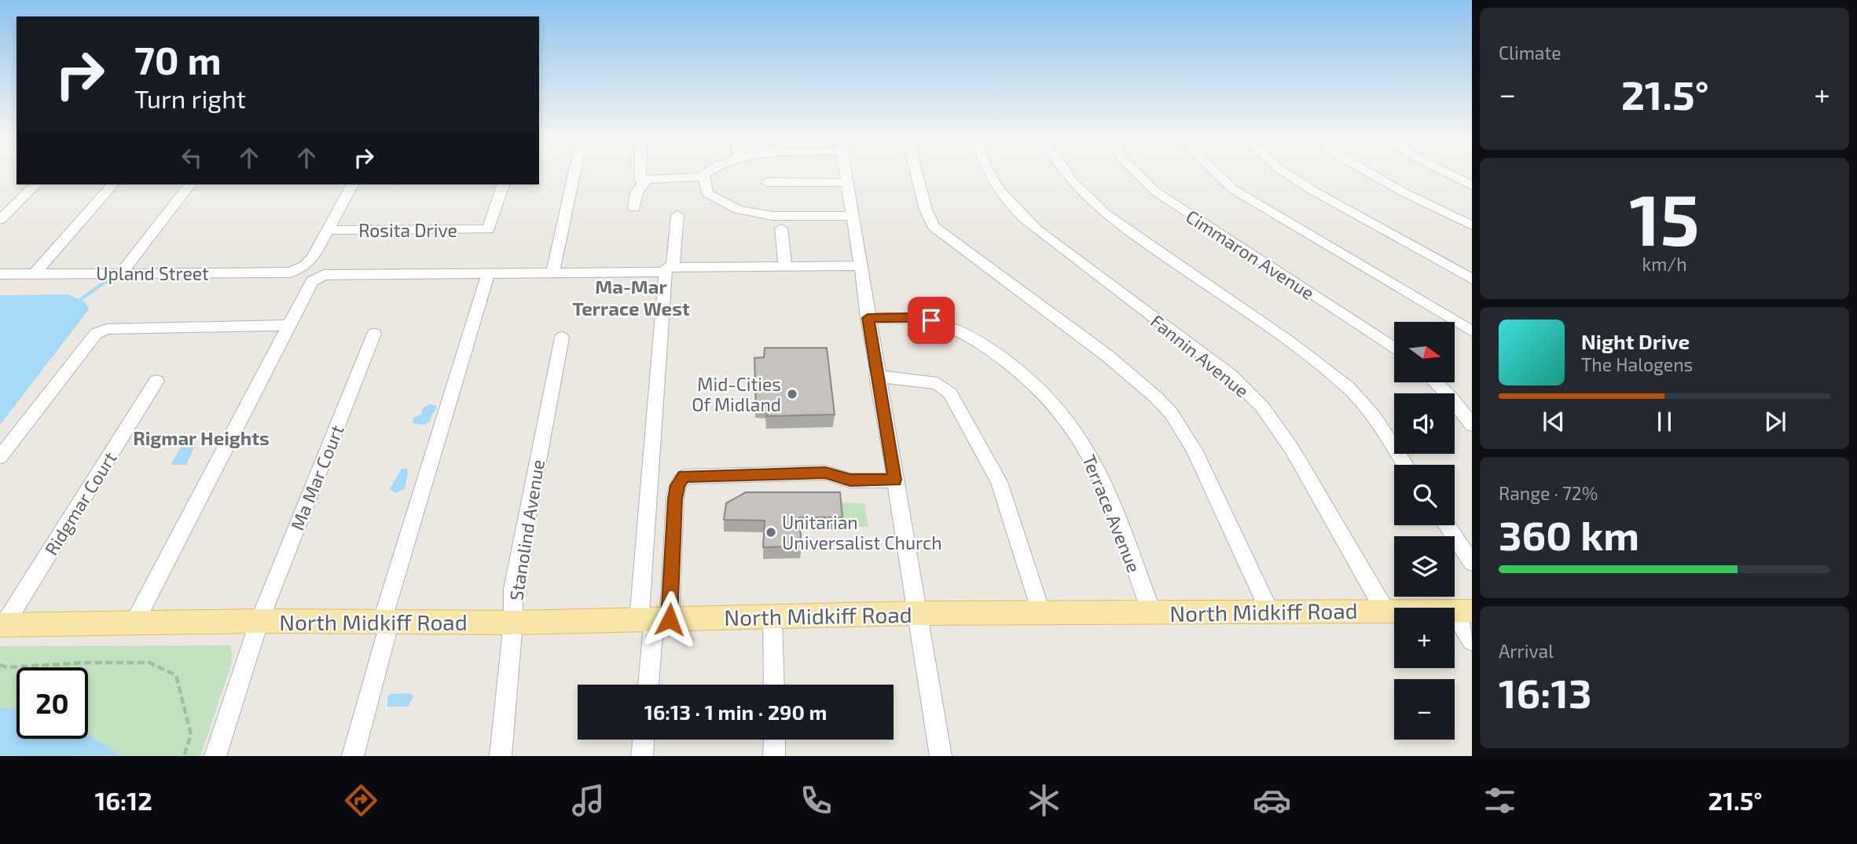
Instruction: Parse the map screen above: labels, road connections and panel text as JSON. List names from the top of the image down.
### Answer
{
  "streets": {
    "main road": ["North Midkiff Road"],
    "street": [
      "Rosita Drive",
      "Cimmaron Avenue",
      "Upland Street",
      "Fannin Avenue",
      "Ma Mar Court",
      "Ridgmar Court",
      "Terrace Avenue",
      "Stanolind Avenue"
    ]
  },
  "crossings": [
    ["Rosita Drive", "Upland Street"],
    ["Fannin Avenue", "North Midkiff Road"],
    ["Ma Mar Court", "North Midkiff Road"],
    ["Ridgmar Court", "North Midkiff Road"],
    ["Terrace Avenue", "North Midkiff Road"],
    ["Stanolind Avenue", "North Midkiff Road"]
  ],
  "districts": ["Ma-Mar Terrace West", "Rigmar Heights"],
  "places": ["Mid-Cities Of Midland", "Unitarian Universalist Church"],
  "north": "right",
  "page": {
    "tile": [
      "Climate",
      ["15", "km/h"],
      ["Range · 72%", "360 km"],
      ["Arrival", "16:13"]
    ],
    "turn": ["70 m", "Turn right"],
    "heat": ["−", "21.5°", "+"],
    "song": ["Night Drive", "The Halogens"],
    "map_buttons": ["+", "−"],
    "limit": "20",
    "trip": "16:13 · 1 min · 290 m",
    "tabs": ["16:12", "21.5°"]
  }
}
